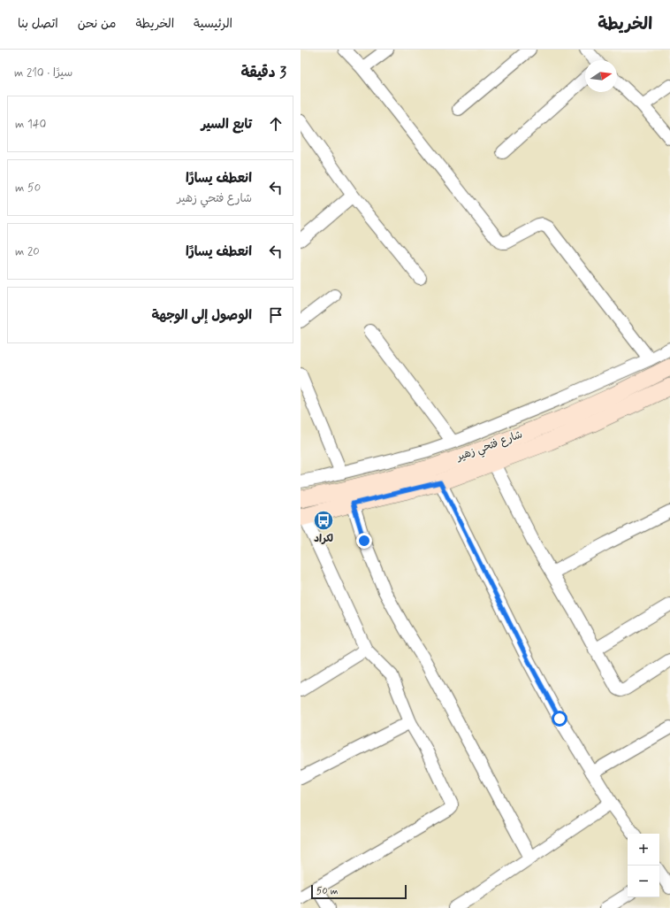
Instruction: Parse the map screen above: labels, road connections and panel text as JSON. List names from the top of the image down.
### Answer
{
  "streets": {
    "street": ["شارع فتحي زهير"]
  },
  "places": {
    "bus stop": ["لكراد"]
  },
  "scale_bar": "50 m",
  "north": "right",
  "page": {
    "header": "الخريطة",
    "nav": [
      "الرئيسية",
      "الخريطة",
      "من نحن",
      "اتصل بنا"
    ],
    "heading": ["3 دقيقة", "سيرًا · 210 m"],
    "list": [
      ["تابع السير", "140 m"],
      ["انعطف يسارًا", "شارع فتحي زهير", "50 m"],
      ["انعطف يسارًا", "20 m"],
      "الوصول إلى الوجهة"
    ],
    "map_buttons": ["+", "−"],
    "scale": "50 m"
  }
}
